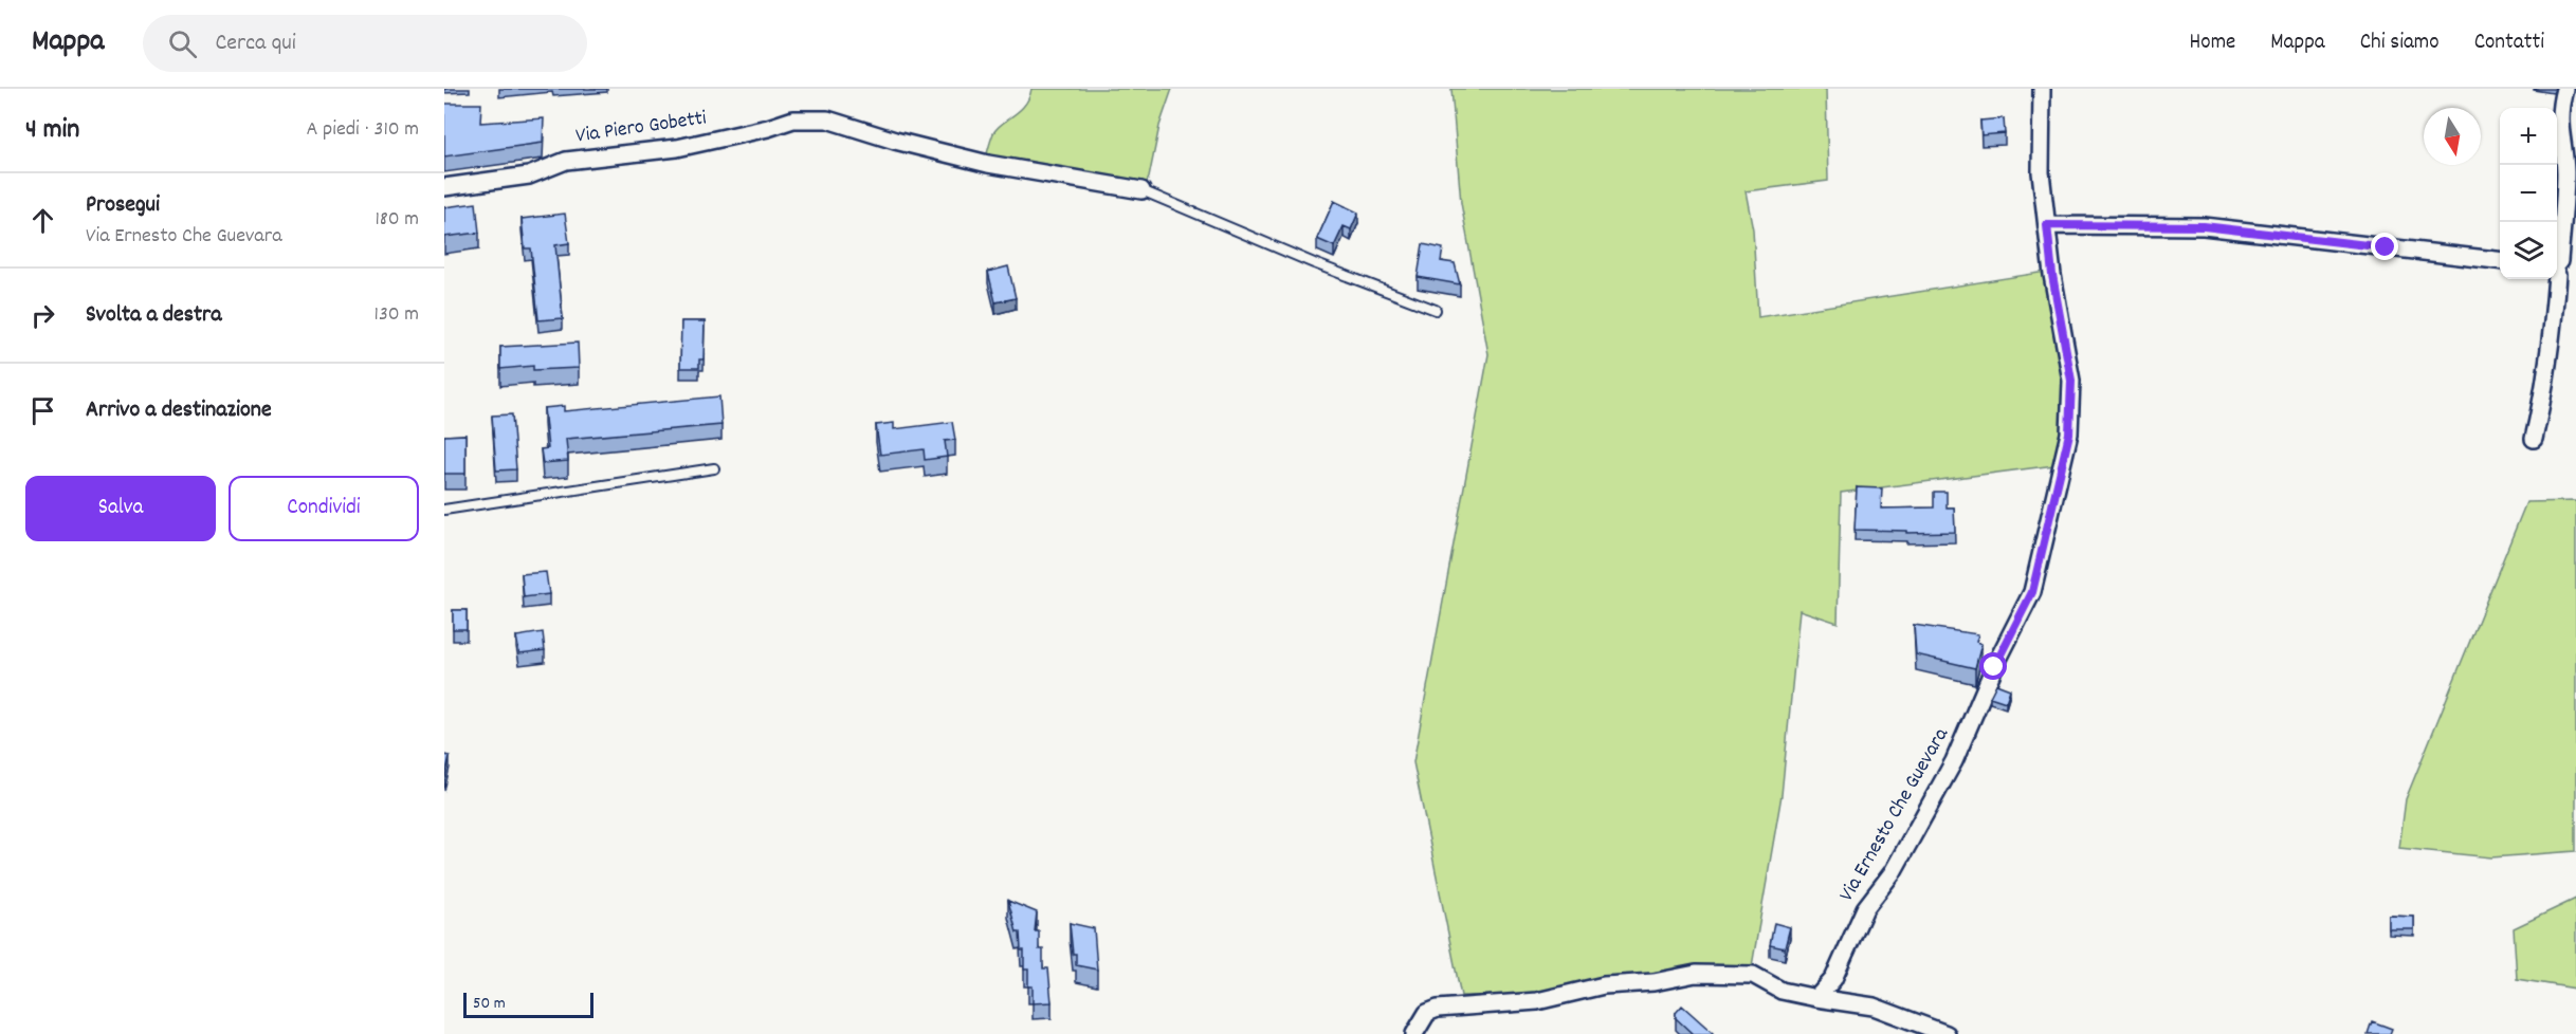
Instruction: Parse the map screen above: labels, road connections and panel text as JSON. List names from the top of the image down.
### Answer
{
  "streets": {
    "street": ["Via Piero Gobetti", "Via Ernesto Che Guevara"]
  },
  "scale_bar": "50 m",
  "north": "bottom",
  "page": {
    "header": "Mappa",
    "search": "Cerca qui",
    "nav": [
      "Home",
      "Mappa",
      "Chi siamo",
      "Contatti"
    ],
    "heading": ["4 min", "A piedi · 310 m"],
    "map_buttons": ["+", "−"],
    "list": [
      ["Prosegui", "Via Ernesto Che Guevara", "180 m"],
      ["Svolta a destra", "130 m"],
      "Arrivo a destinazione"
    ],
    "buttons": ["Salva", "Condividi"],
    "scale": "50 m"
  }
}
